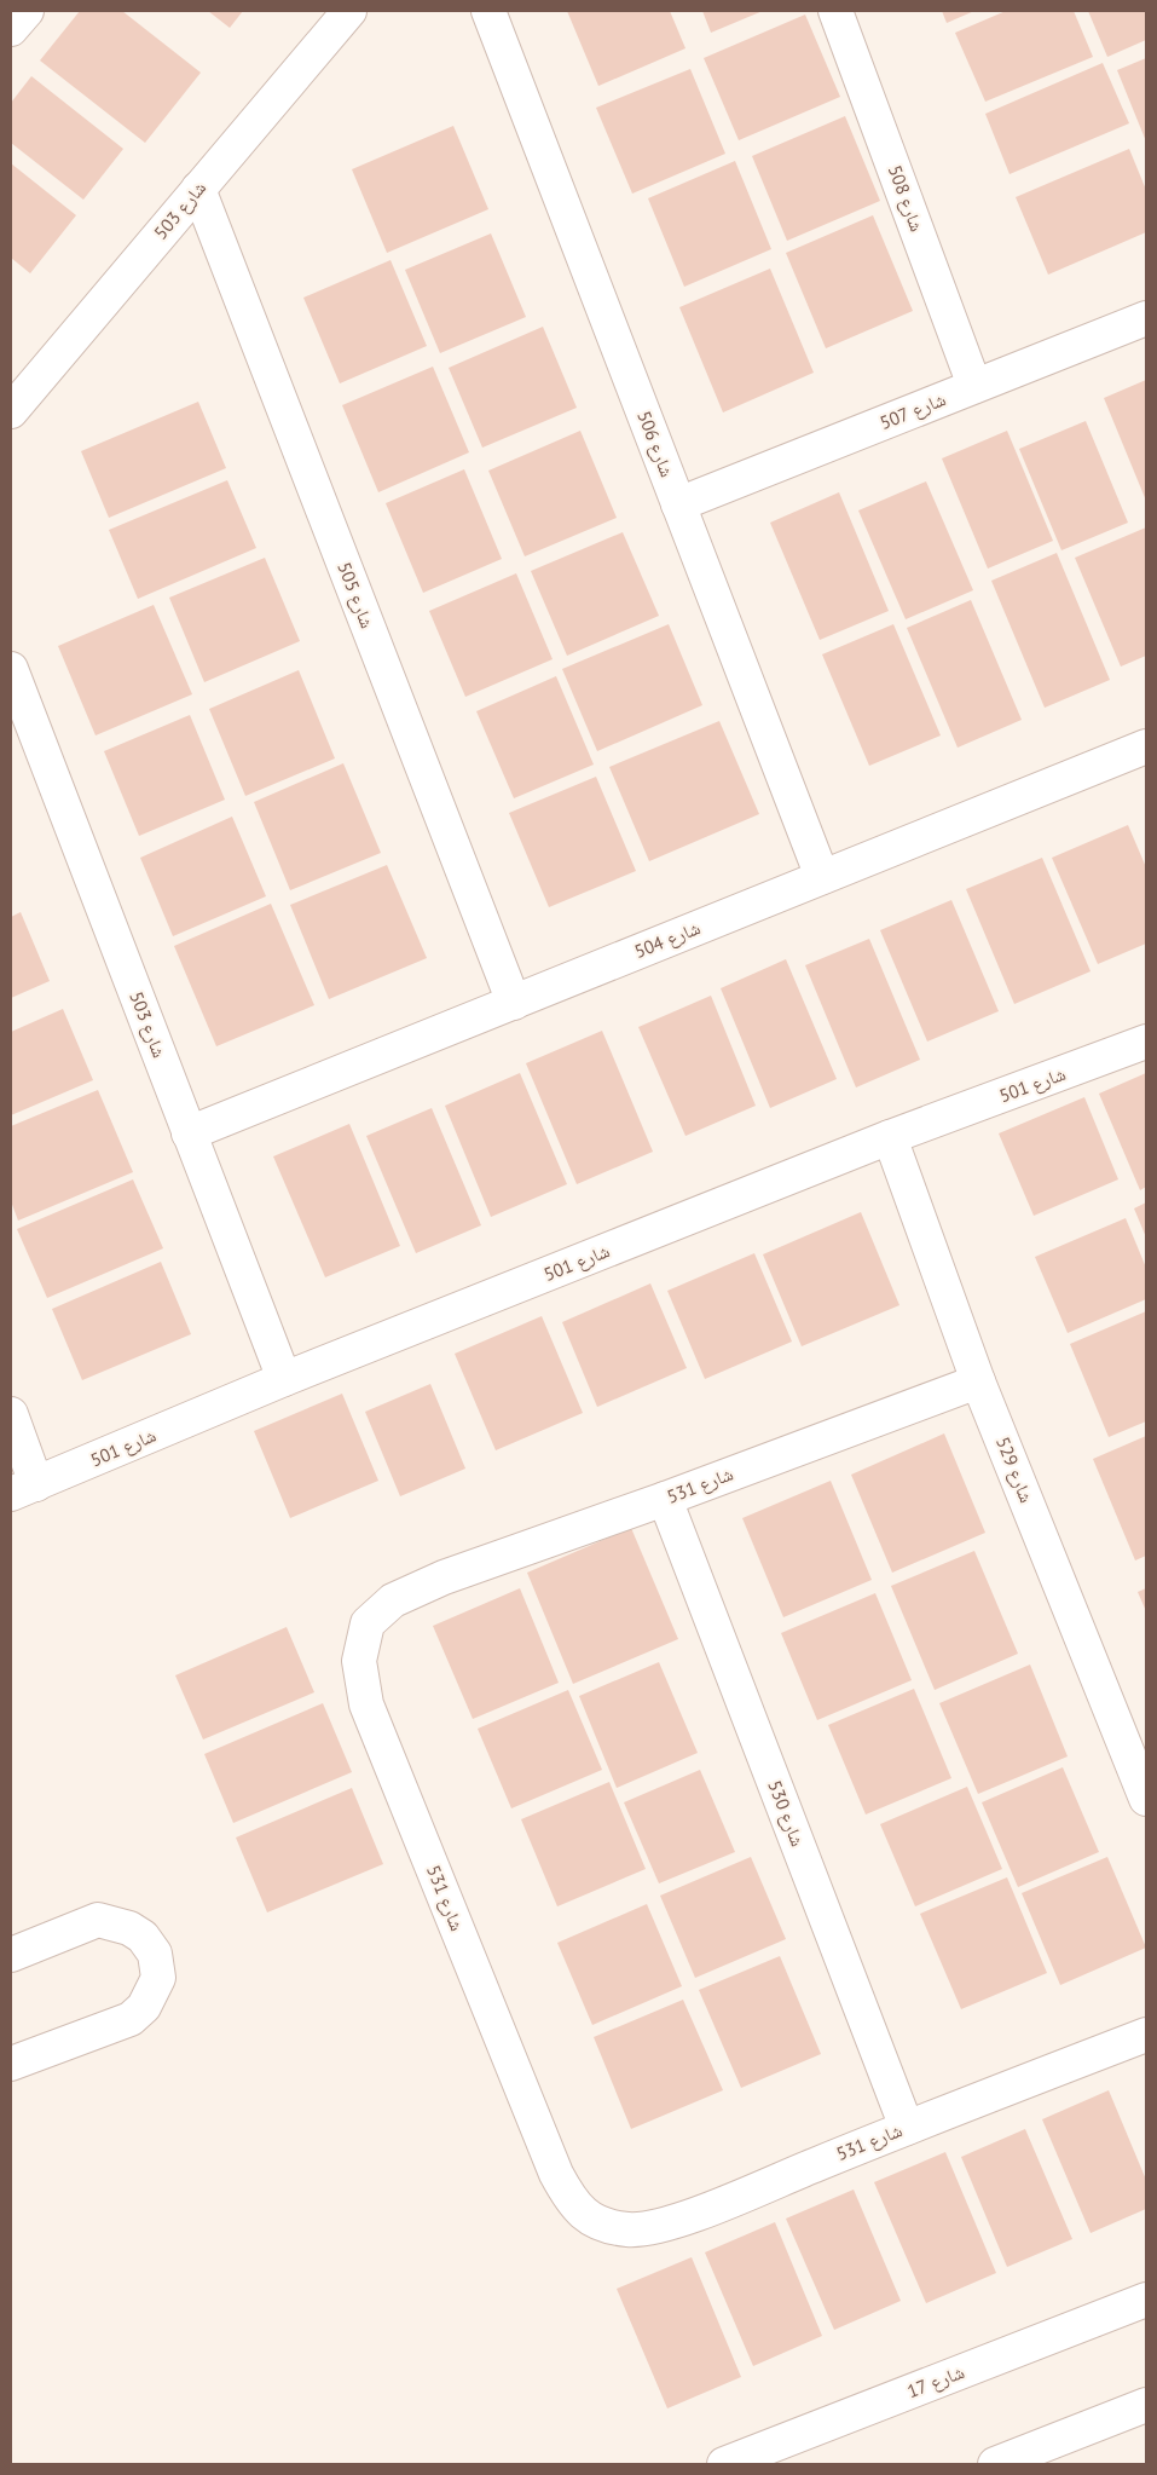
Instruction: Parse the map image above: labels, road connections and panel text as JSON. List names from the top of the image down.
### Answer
{
  "streets": {
    "street": [
      "شارع 508",
      "شارع 503",
      "شارع 507",
      "شارع 506",
      "شارع 505",
      "شارع 504",
      "شارع 501",
      "شارع 529",
      "شارع 531",
      "شارع 530",
      "شارع 17"
    ]
  },
  "crossings": [
    ["شارع 508", "شارع 507"],
    ["شارع 503", "شارع 505"],
    ["شارع 503", "شارع 504"],
    ["شارع 503", "شارع 501"],
    ["شارع 507", "شارع 506"],
    ["شارع 506", "شارع 504"],
    ["شارع 505", "شارع 504"],
    ["شارع 501", "شارع 529"],
    ["شارع 529", "شارع 531"],
    ["شارع 531", "شارع 530"]
  ]
}
